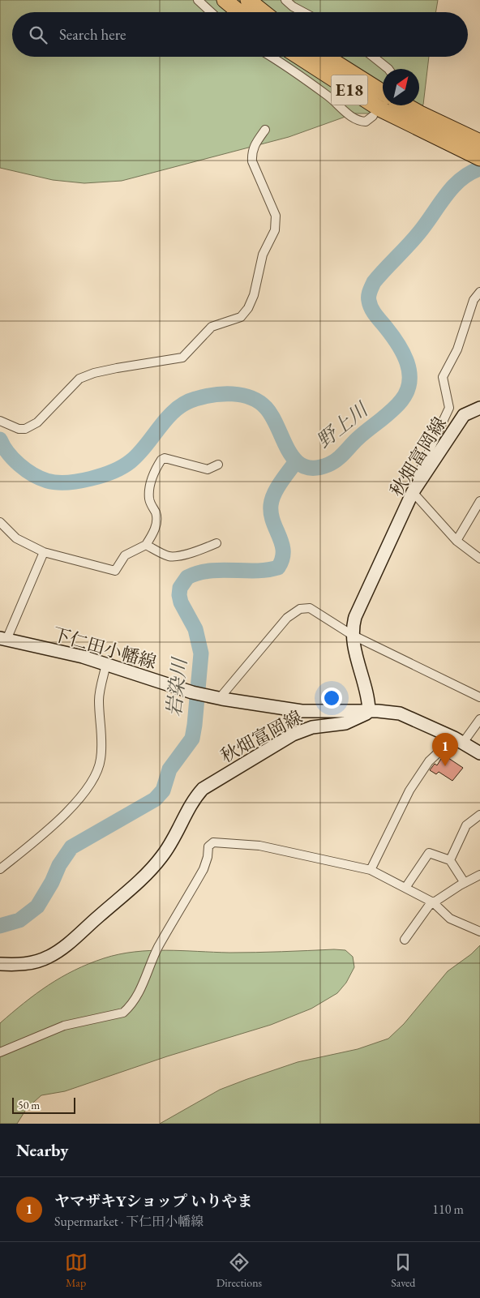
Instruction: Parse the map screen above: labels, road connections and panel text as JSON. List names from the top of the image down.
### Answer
{
  "streets": {
    "highway": ["E18"],
    "main road": ["秋畑富岡線", "下仁田小幡線"]
  },
  "crossings": [
    ["秋畑富岡線", "下仁田小幡線"]
  ],
  "water": ["野上川", "岩染川"],
  "scale_bar": "50 m",
  "north": "top right",
  "page": {
    "search": "Search here",
    "pins": "1",
    "scale": "50 m",
    "heading": "Nearby",
    "list": [
      {
        "mark": "1",
        "name": "ヤマザキYショップ いりやま",
        "note": "Supermarket · 下仁田小幡線",
        "value": "110 m"
      }
    ],
    "nav": ["Map", "Directions", "Saved"]
  }
}
